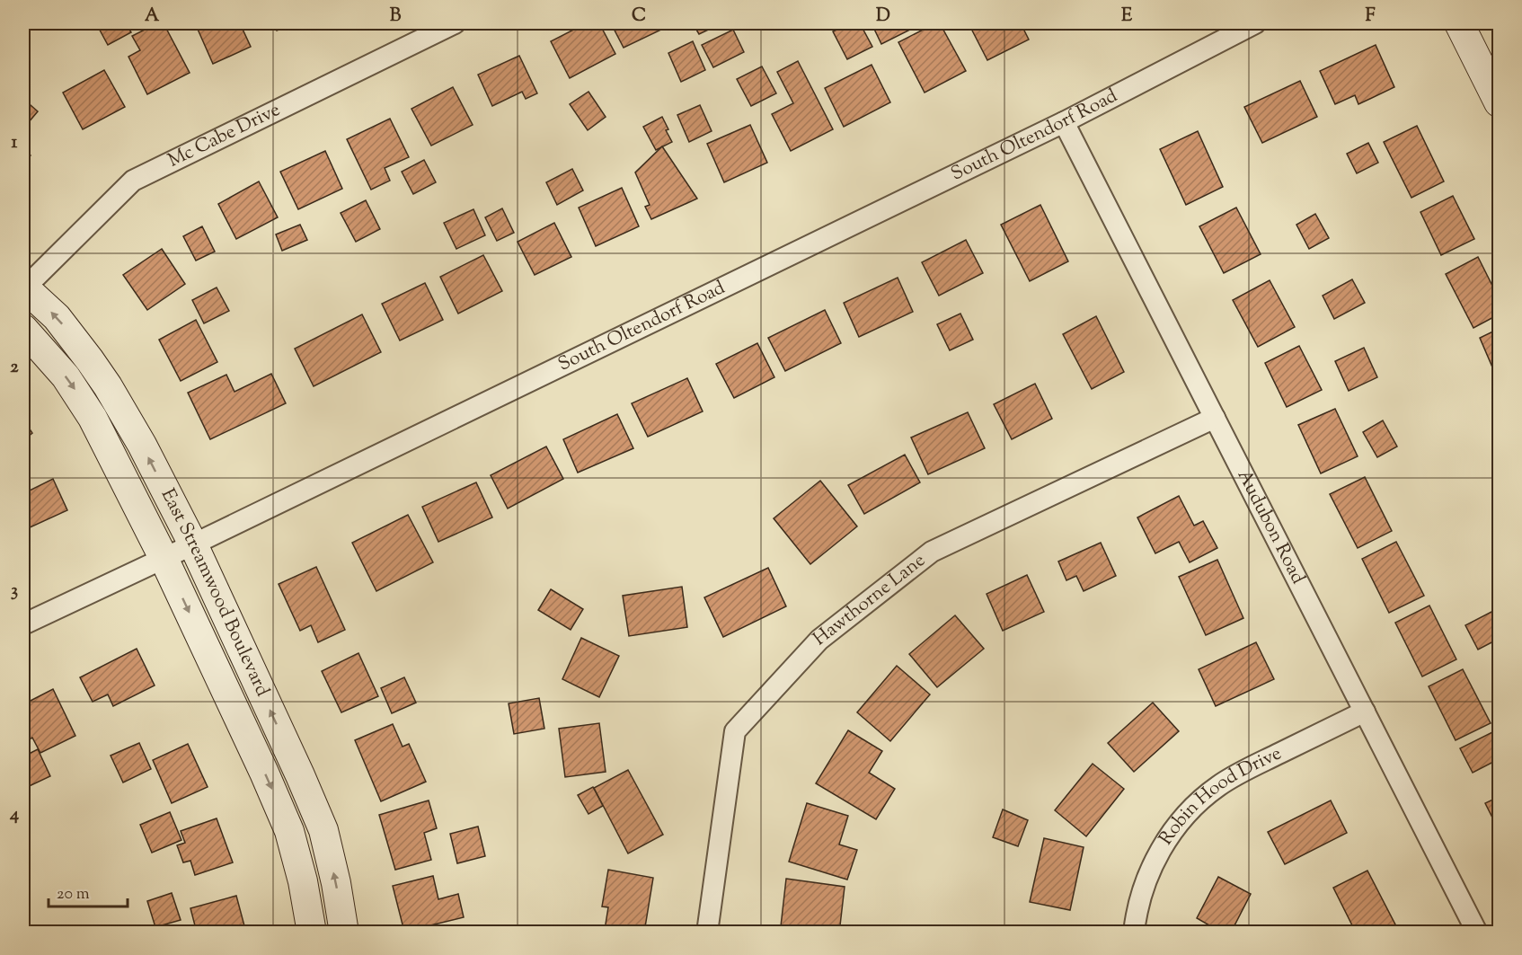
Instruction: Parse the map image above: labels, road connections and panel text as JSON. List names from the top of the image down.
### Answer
{
  "streets": {
    "street": [
      "Mc Cabe Drive",
      "South Oltendorf Road",
      "Audubon Road",
      "East Streamwood Boulevard",
      "Hawthorne Lane",
      "Robin Hood Drive"
    ]
  },
  "crossings": [
    ["Mc Cabe Drive", "East Streamwood Boulevard"],
    ["South Oltendorf Road", "Audubon Road"],
    ["South Oltendorf Road", "East Streamwood Boulevard"],
    ["Audubon Road", "Hawthorne Lane"],
    ["Audubon Road", "Robin Hood Drive"]
  ],
  "scale_bar": "20 m",
  "grid": {
    "columns": [
      "A",
      "B",
      "C",
      "D",
      "E",
      "F"
    ],
    "rows": [
      "1",
      "2",
      "3",
      "4"
    ]
  }
}
